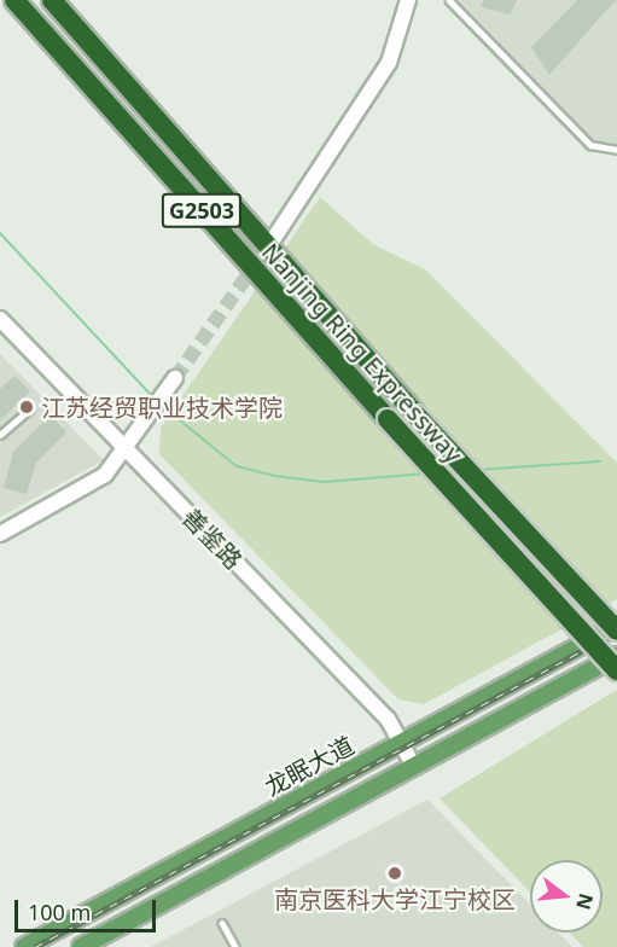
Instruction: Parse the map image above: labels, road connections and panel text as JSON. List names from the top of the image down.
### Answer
{
  "streets": {
    "highway": ["G2503", "Nanjing Ring Expressway"],
    "main road": ["龙眠大道"],
    "street": ["善鉴路"]
  },
  "crossings": [
    ["Nanjing Ring Expressway", "龙眠大道"],
    ["善鉴路", "龙眠大道"]
  ],
  "places": ["江苏经贸职业技术学院", "南京医科大学江宁校区"],
  "scale_bar": "100 m",
  "north": "right"
}
